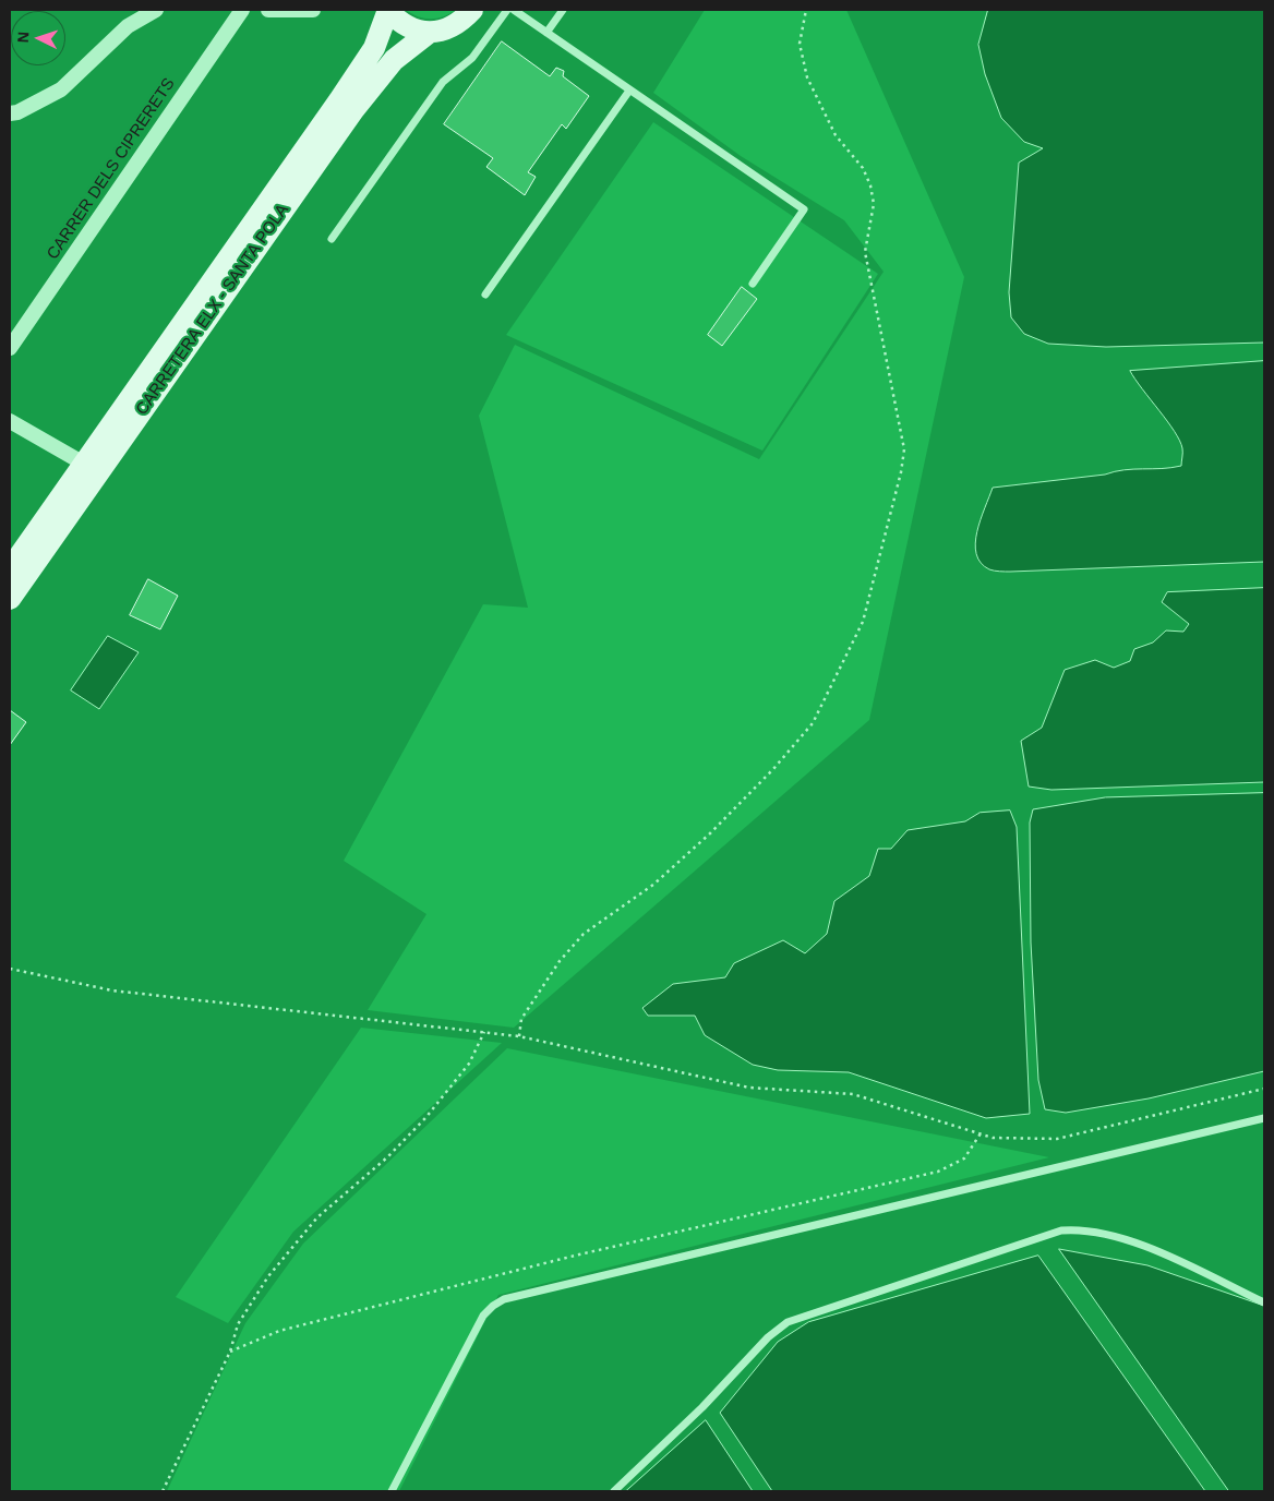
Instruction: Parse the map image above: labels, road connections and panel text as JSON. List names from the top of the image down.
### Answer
{
  "streets": {
    "main road": ["CARRETERA ELX - SANTA POLA"],
    "street": ["CARRER DELS CIPRERETS"]
  },
  "north": "left"
}
